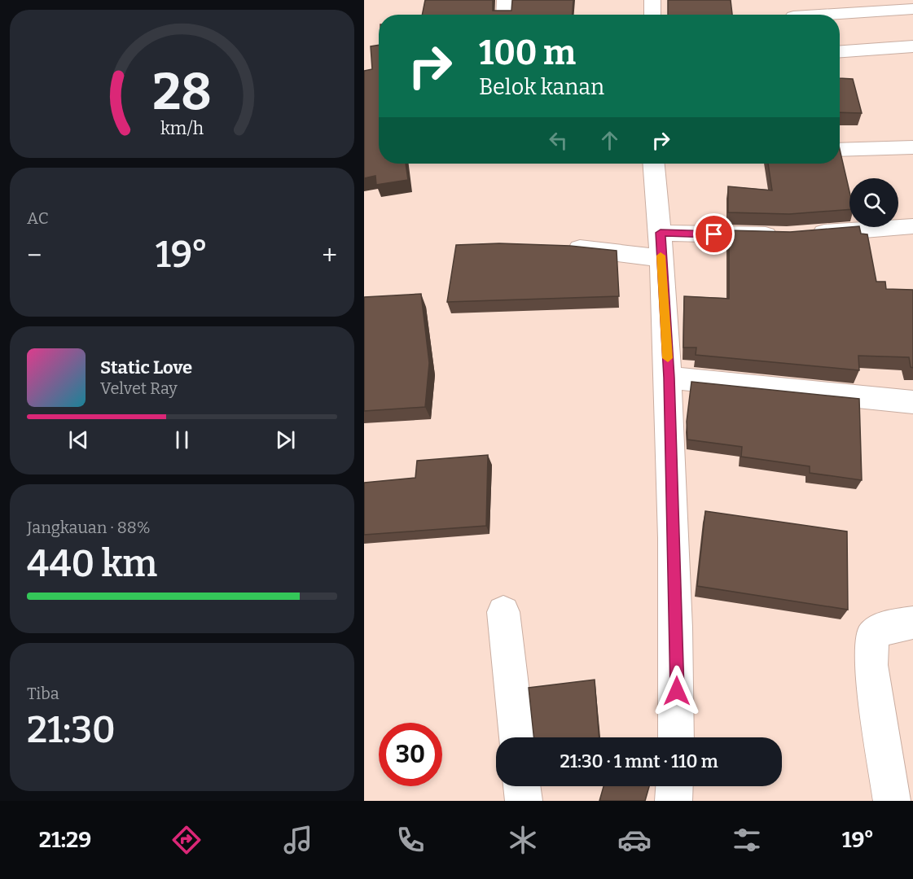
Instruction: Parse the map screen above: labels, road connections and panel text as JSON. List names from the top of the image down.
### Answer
{
  "page": {
    "turn": ["100 m", "Belok kanan"],
    "tile": [
      "AC",
      ["Jangkauan · 88%", "440 km"],
      ["Tiba", "21:30"]
    ],
    "heat": ["−", "19°", "+"],
    "song": ["Static Love", "Velvet Ray"],
    "limit": "30",
    "trip": "21:30 · 1 mnt · 110 m",
    "tabs": ["21:29", "19°"],
    "gauge": ["28", "km/h"]
  }
}
